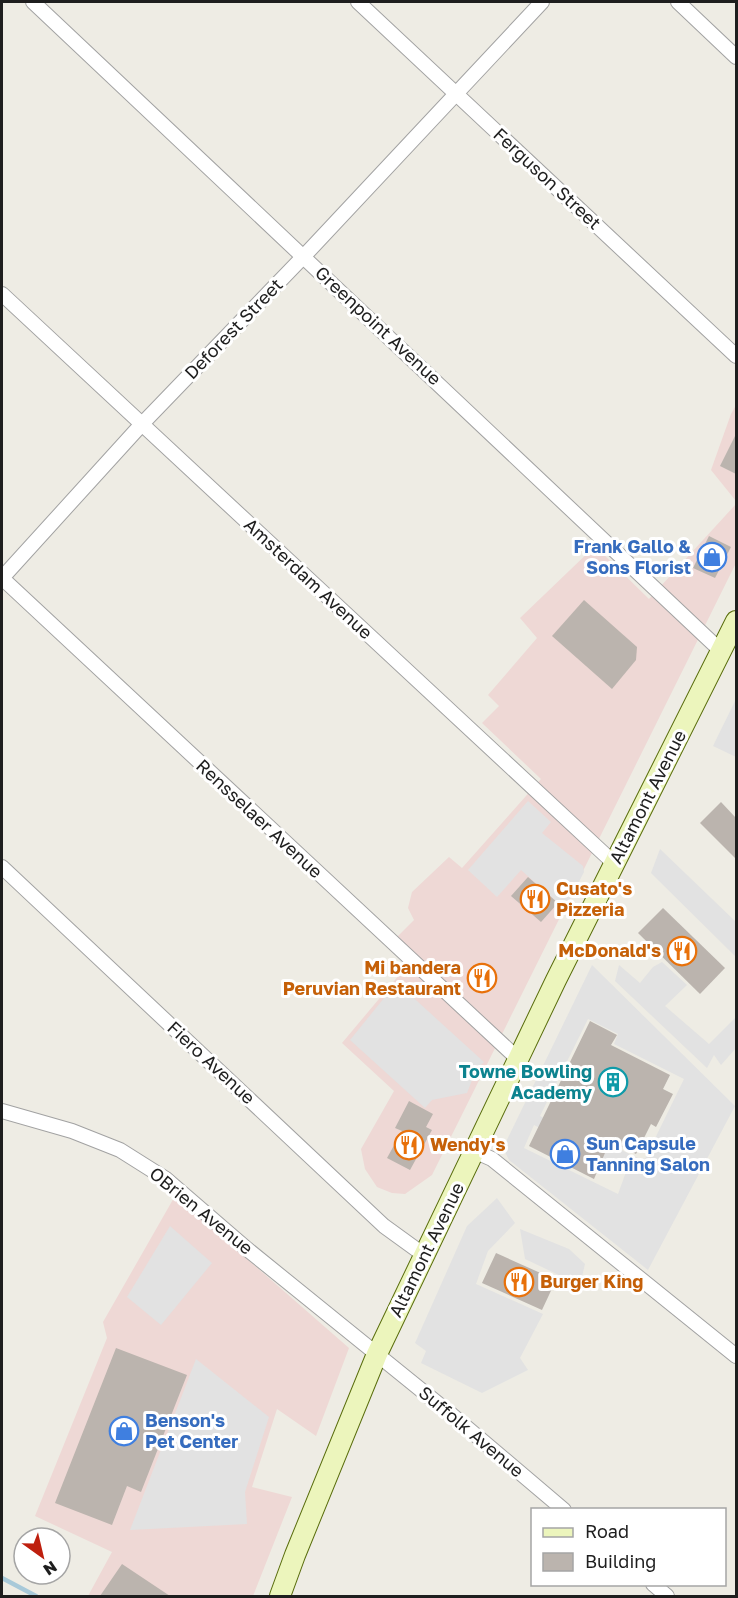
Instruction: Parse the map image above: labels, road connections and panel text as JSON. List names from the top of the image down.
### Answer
{
  "streets": {
    "main road": ["Altamont Avenue"],
    "street": [
      "Ferguson Street",
      "Greenpoint Avenue",
      "Deforest Street",
      "Amsterdam Avenue",
      "Rensselaer Avenue",
      "Fiero Avenue",
      "OBrien Avenue",
      "Suffolk Avenue"
    ]
  },
  "crossings": [
    ["Ferguson Street", "Deforest Street"],
    ["Greenpoint Avenue", "Deforest Street"],
    ["Greenpoint Avenue", "Altamont Avenue"],
    ["Deforest Street", "Amsterdam Avenue"],
    ["Deforest Street", "Rensselaer Avenue"],
    ["Amsterdam Avenue", "Altamont Avenue"],
    ["Altamont Avenue", "Rensselaer Avenue"],
    ["Altamont Avenue", "Fiero Avenue"],
    ["Altamont Avenue", "OBrien Avenue"],
    ["Altamont Avenue", "Suffolk Avenue"],
    ["OBrien Avenue", "Suffolk Avenue"]
  ],
  "places": {
    "shop": ["Frank Gallo & Sons Florist", "Sun Capsule Tanning Salon", "Benson's Pet Center"],
    "restaurant": [
      "Cusato's Pizzeria",
      "McDonald's",
      "Mi bandera Peruvian Restaurant",
      "Wendy's",
      "Burger King"
    ],
    "building": ["Towne Bowling Academy"]
  },
  "legend": ["Road", "Building"],
  "north": "bottom right"
}
